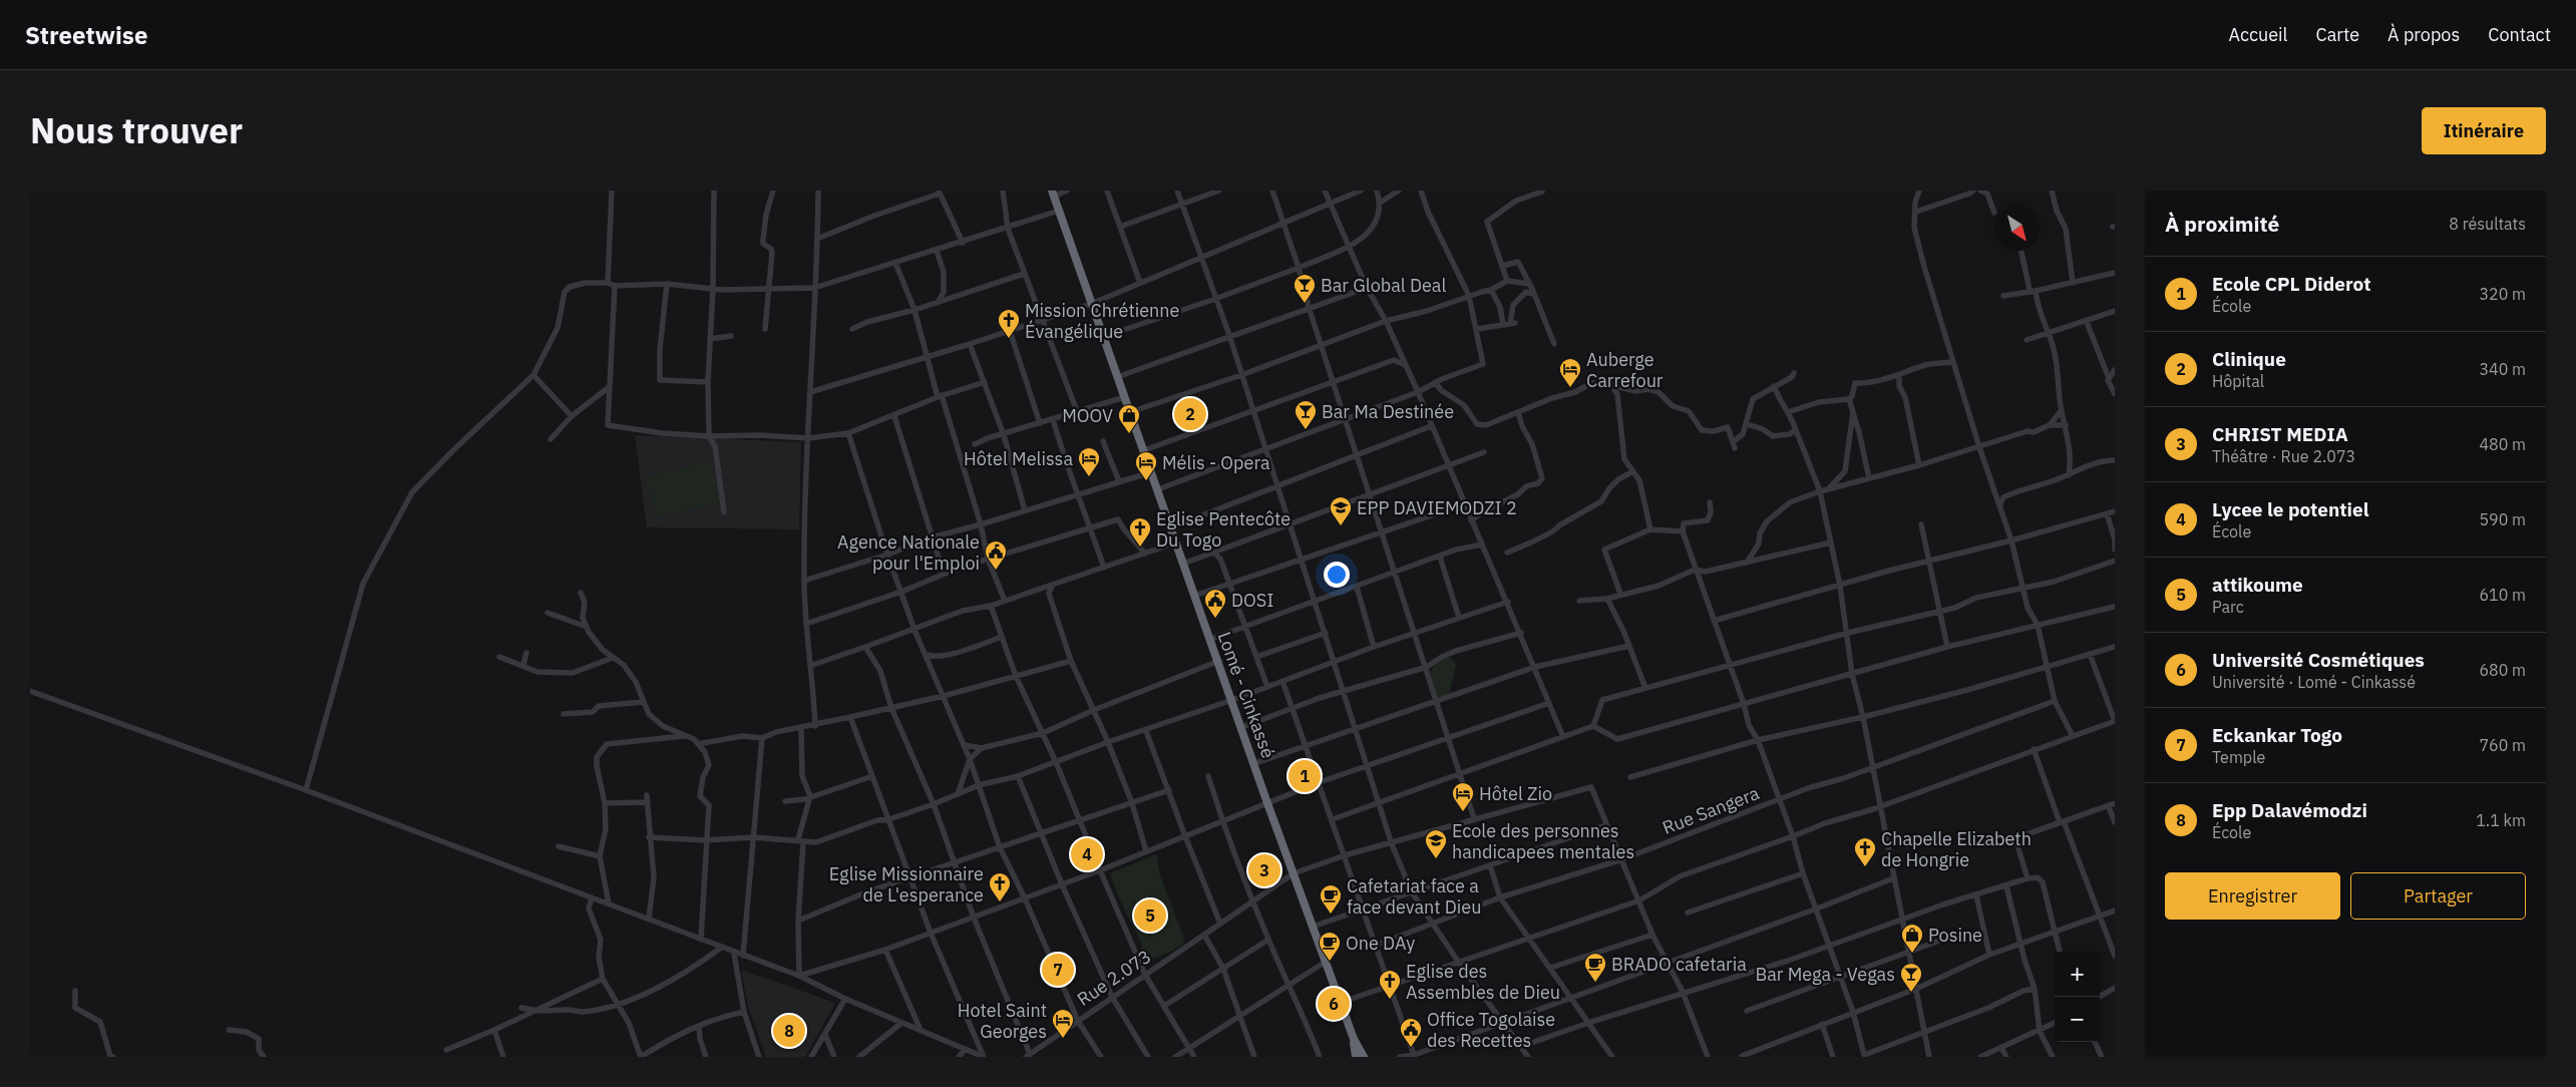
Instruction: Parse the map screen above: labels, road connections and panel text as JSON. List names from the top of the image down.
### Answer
{
  "streets": {
    "highway": ["Lomé - Cinkassé"],
    "street": ["Rue Sangera", "Rue 2.073"]
  },
  "crossings": [
    ["Lomé - Cinkassé", "Rue 2.073"]
  ],
  "places": {
    "bar": ["Bar Global Deal", "Bar Ma Destinée", "Bar Mega - Vegas"],
    "church": [
      "Mission Chrétienne Évangélique",
      "Eglise Pentecôte Du Togo",
      "Chapelle Elizabeth de Hongrie",
      "Eglise Missionnaire de L'esperance",
      "Eglise des Assembles de Dieu"
    ],
    "hotel": [
      "Auberge Carrefour",
      "Hôtel Melissa",
      "Mélis - Opera",
      "Hôtel Zio",
      "Hotel Saint Georges"
    ],
    "shop": ["MOOV", "Posine"],
    "school or university": ["EPP DAVIEMODZI 2", "Ecole des personnes handicapees mentales"],
    "public building": ["Agence Nationale pour l'Emploi", "DOSI", "Office Togolaise des Recettes"],
    "cafe": ["Cafetariat face a face devant Dieu", "One DAy", "BRADO cafetaria"]
  },
  "north": "bottom right",
  "page": {
    "header": "Streetwise",
    "nav": [
      "Accueil",
      "Carte",
      "À propos",
      "Contact"
    ],
    "title": "Nous trouver",
    "buttons": [
      "Itinéraire",
      ["Enregistrer", "Partager"]
    ],
    "heading": ["À proximité", "8 résultats"],
    "list": [
      {
        "mark": "1",
        "name": "Ecole CPL Diderot",
        "note": "École",
        "value": "320 m"
      },
      {
        "mark": "2",
        "name": "Clinique",
        "note": "Hôpital",
        "value": "340 m"
      },
      {
        "mark": "3",
        "name": "CHRIST MEDIA",
        "note": "Théâtre · Rue 2.073",
        "value": "480 m"
      },
      {
        "mark": "4",
        "name": "Lycee le potentiel",
        "note": "École",
        "value": "590 m"
      },
      {
        "mark": "5",
        "name": "attikoume",
        "note": "Parc",
        "value": "610 m"
      },
      {
        "mark": "6",
        "name": "Université Cosmétiques",
        "note": "Université · Lomé - Cinkassé",
        "value": "680 m"
      },
      {
        "mark": "7",
        "name": "Eckankar Togo",
        "note": "Temple",
        "value": "760 m"
      },
      {
        "mark": "8",
        "name": "Epp Dalavémodzi",
        "note": "École",
        "value": "1.1 km"
      }
    ],
    "pins": [
      "2",
      "1",
      "4",
      "3",
      "5",
      "7",
      "6",
      "8"
    ],
    "map_buttons": ["+", "−"]
  }
}
